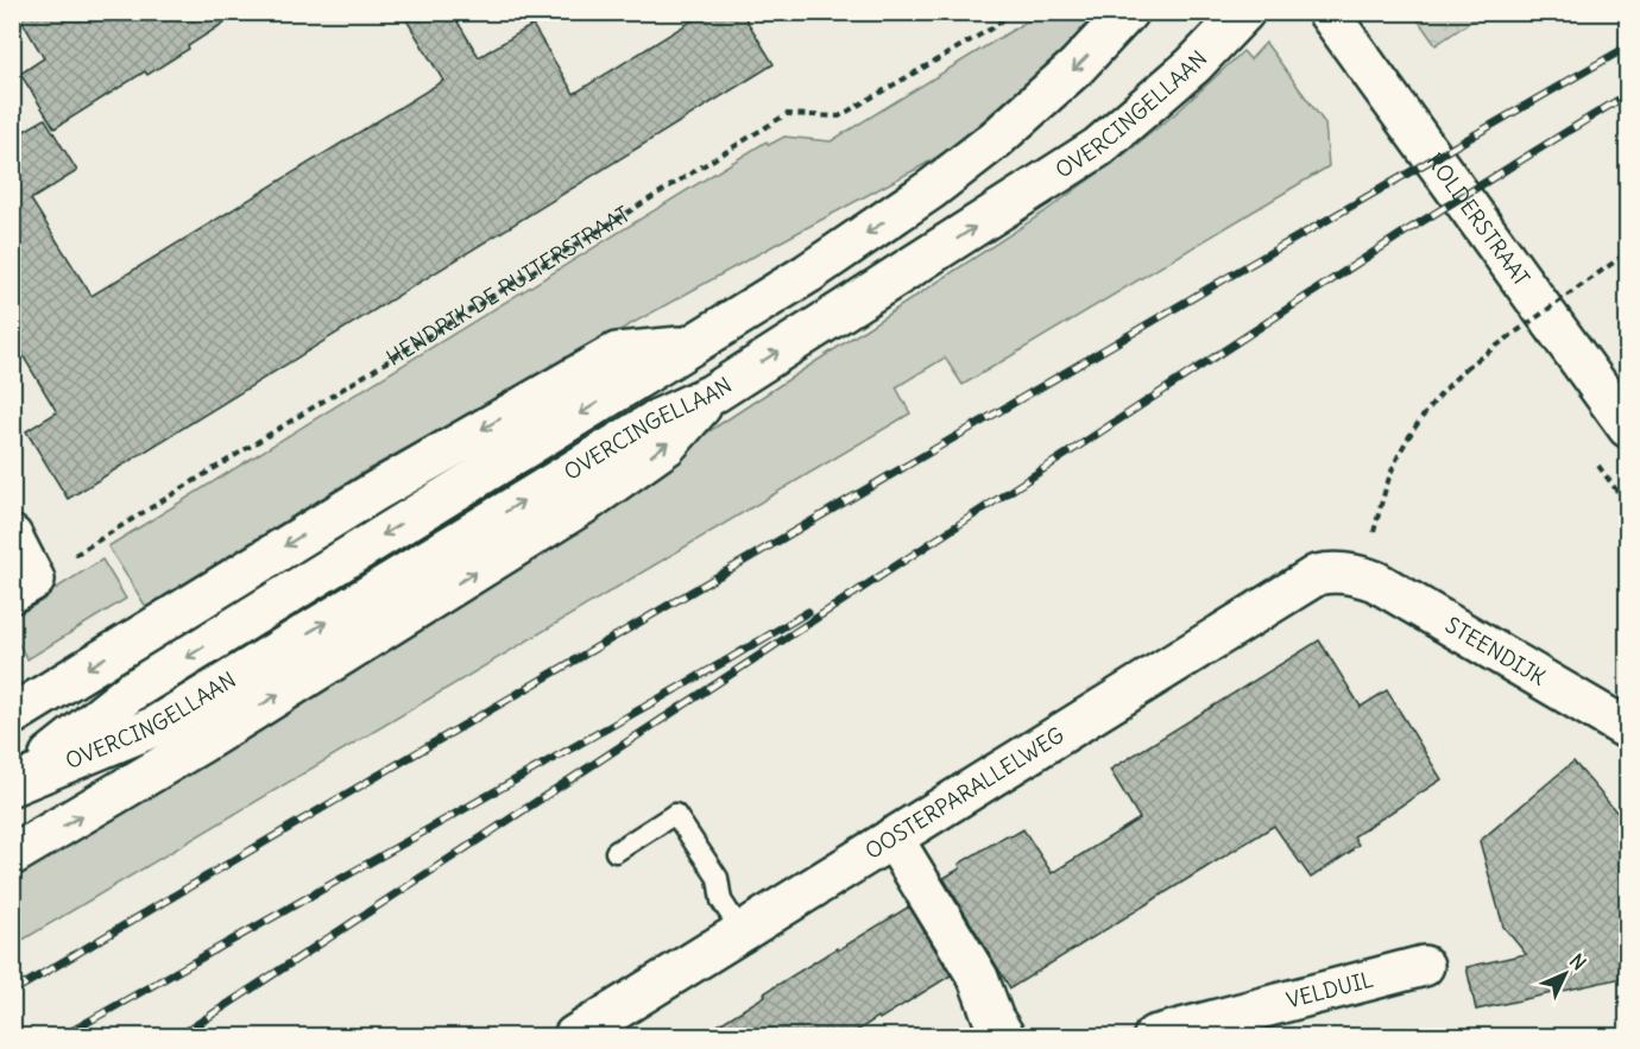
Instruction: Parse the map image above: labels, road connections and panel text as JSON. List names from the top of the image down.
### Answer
{
  "streets": {
    "main road": [
      "OVERCINGELLAAN",
      "ROLDERSTRAAT",
      "STEENDIJK",
      "OOSTERPARALLELWEG",
      "VELDUIL"
    ],
    "path": ["HENDRIK DE RUITERSTRAAT"]
  },
  "crossings": [
    ["STEENDIJK", "OOSTERPARALLELWEG"]
  ],
  "north": "top right"
}
